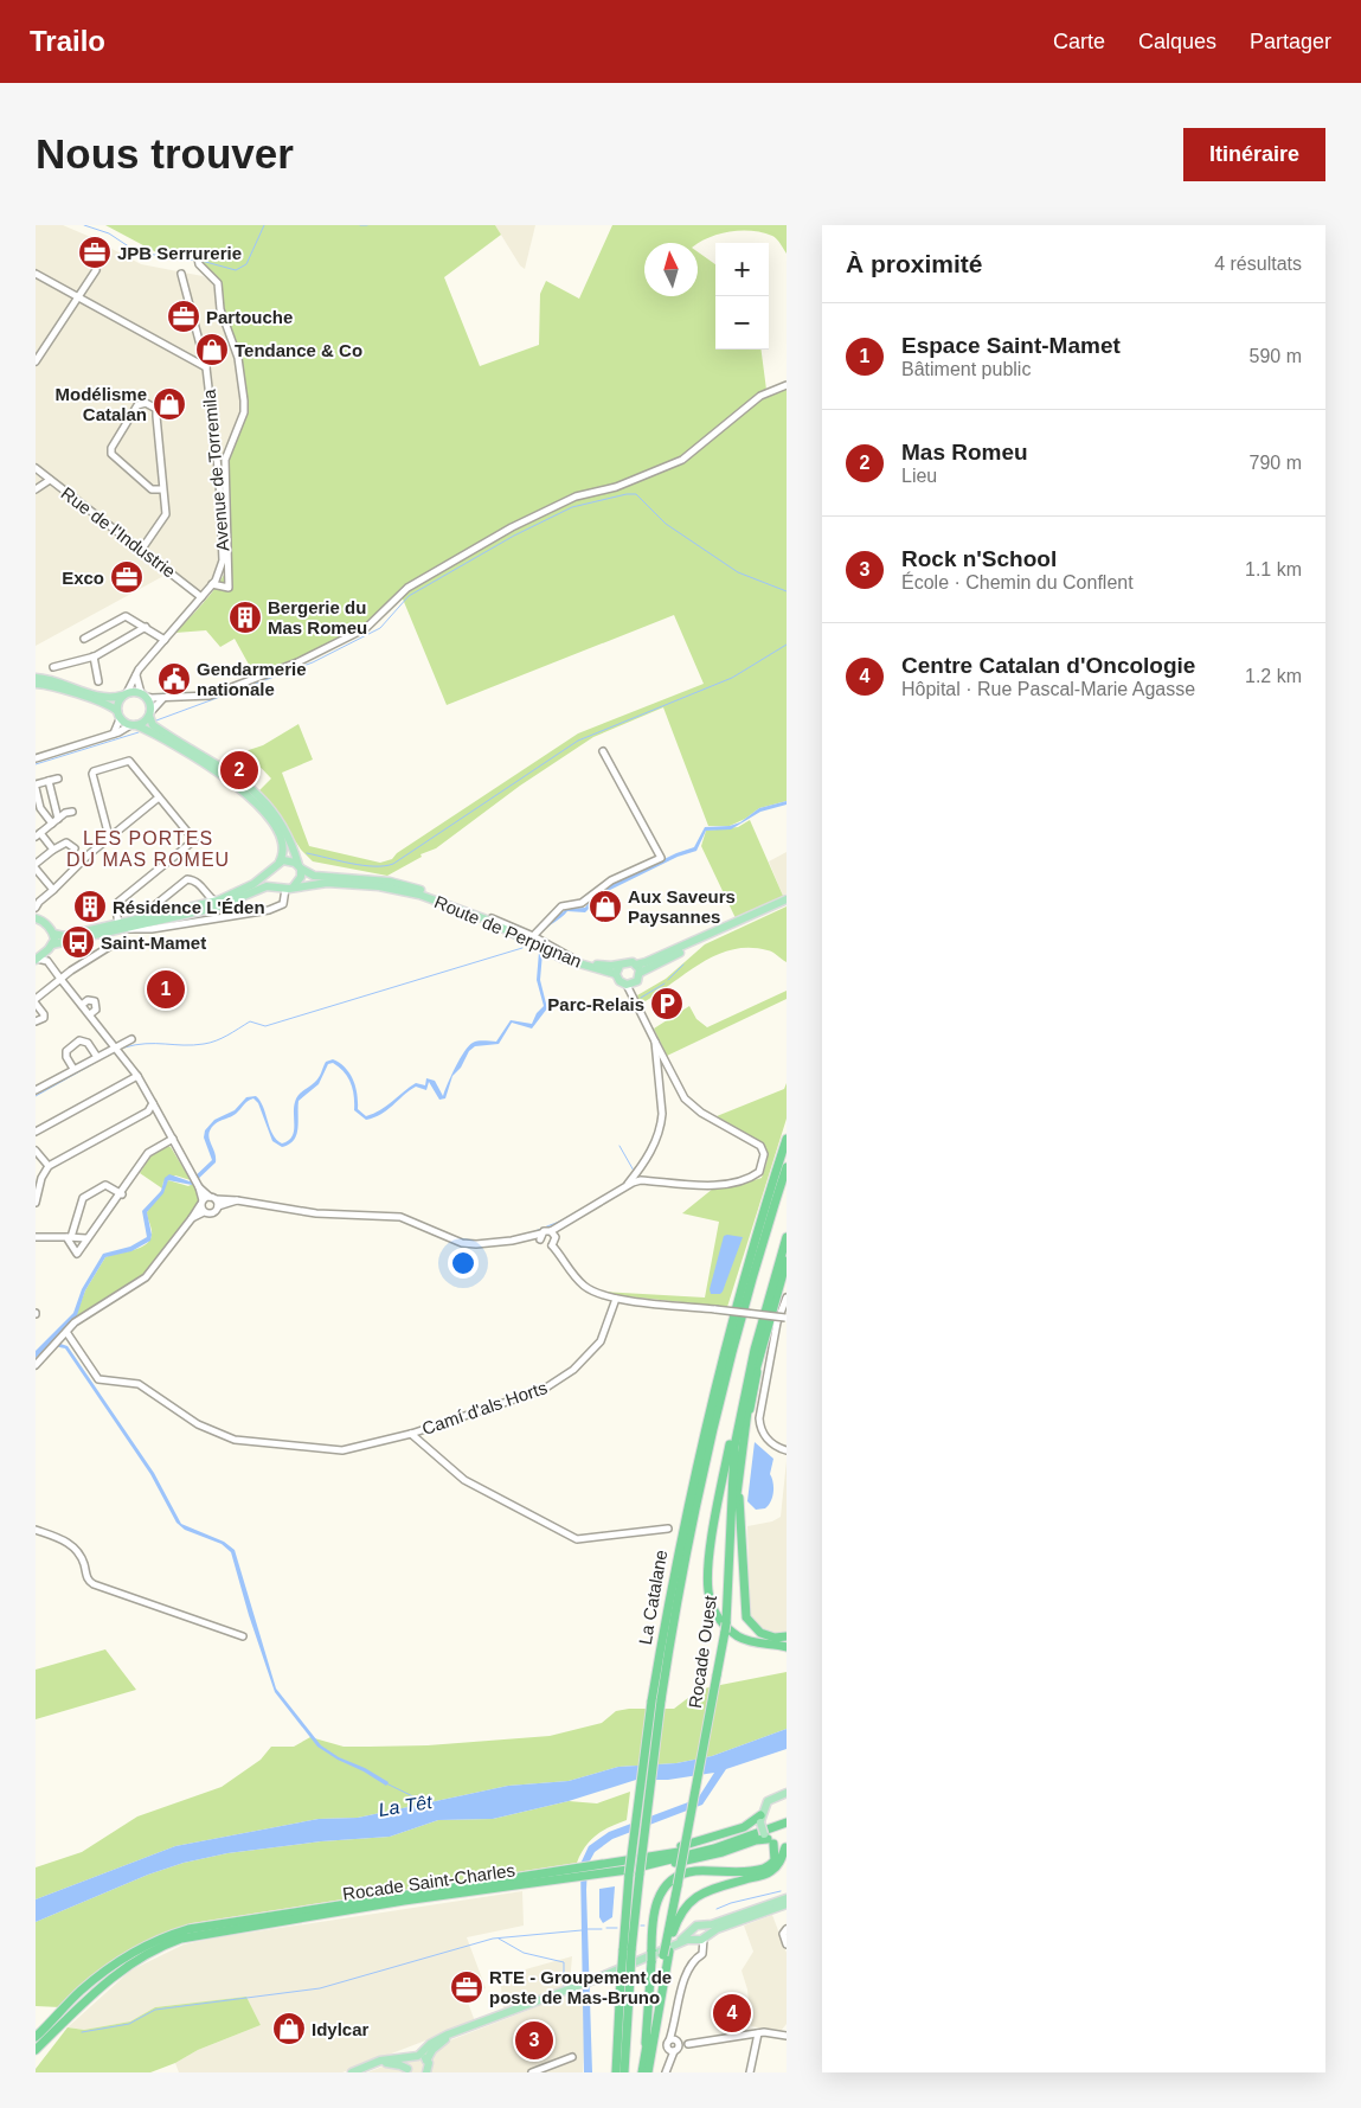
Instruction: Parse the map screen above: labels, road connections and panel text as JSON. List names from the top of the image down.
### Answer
{
  "streets": {
    "highway": ["La Catalane", "Rocade Ouest", "Rocade Saint-Charles"],
    "main road": ["Route de Perpignan"],
    "street": ["Avenue de Torremila", "Rue de l'Industrie", "Camí d'als Horts"]
  },
  "crossings": [
    ["Avenue de Torremila", "Rue de l'Industrie"],
    ["La Catalane", "Rocade Saint-Charles"]
  ],
  "districts": ["LES PORTES DU MAS ROMEU"],
  "water": ["La Têt"],
  "places": {
    "office": [
      "JPB Serrurerie",
      "Partouche",
      "Exco",
      "RTE - Groupement de poste de Mas-Bruno"
    ],
    "shop": [
      "Tendance & Co",
      "Modélisme Catalan",
      "Aux Saveurs Paysannes",
      "Idylcar"
    ],
    "building": ["Bergerie du Mas Romeu", "Résidence L'Éden"],
    "public building": ["Gendarmerie nationale"],
    "bus stop": ["Saint-Mamet"],
    "parking": ["Parc-Relais"]
  },
  "north": "top",
  "page": {
    "header": "Trailo",
    "nav": ["Carte", "Calques", "Partager"],
    "buttons": "Itinéraire",
    "title": "Nous trouver",
    "heading": ["À proximité", "4 résultats"],
    "map_buttons": ["+", "−"],
    "list": [
      {
        "mark": "1",
        "name": "Espace Saint-Mamet",
        "note": "Bâtiment public",
        "value": "590 m"
      },
      {
        "mark": "2",
        "name": "Mas Romeu",
        "note": "Lieu",
        "value": "790 m"
      },
      {
        "mark": "3",
        "name": "Rock n'School",
        "note": "École · Chemin du Conflent",
        "value": "1.1 km"
      },
      {
        "mark": "4",
        "name": "Centre Catalan d'Oncologie",
        "note": "Hôpital · Rue Pascal-Marie Agasse",
        "value": "1.2 km"
      }
    ],
    "pins": [
      "2",
      "1",
      "4",
      "3"
    ]
  }
}
